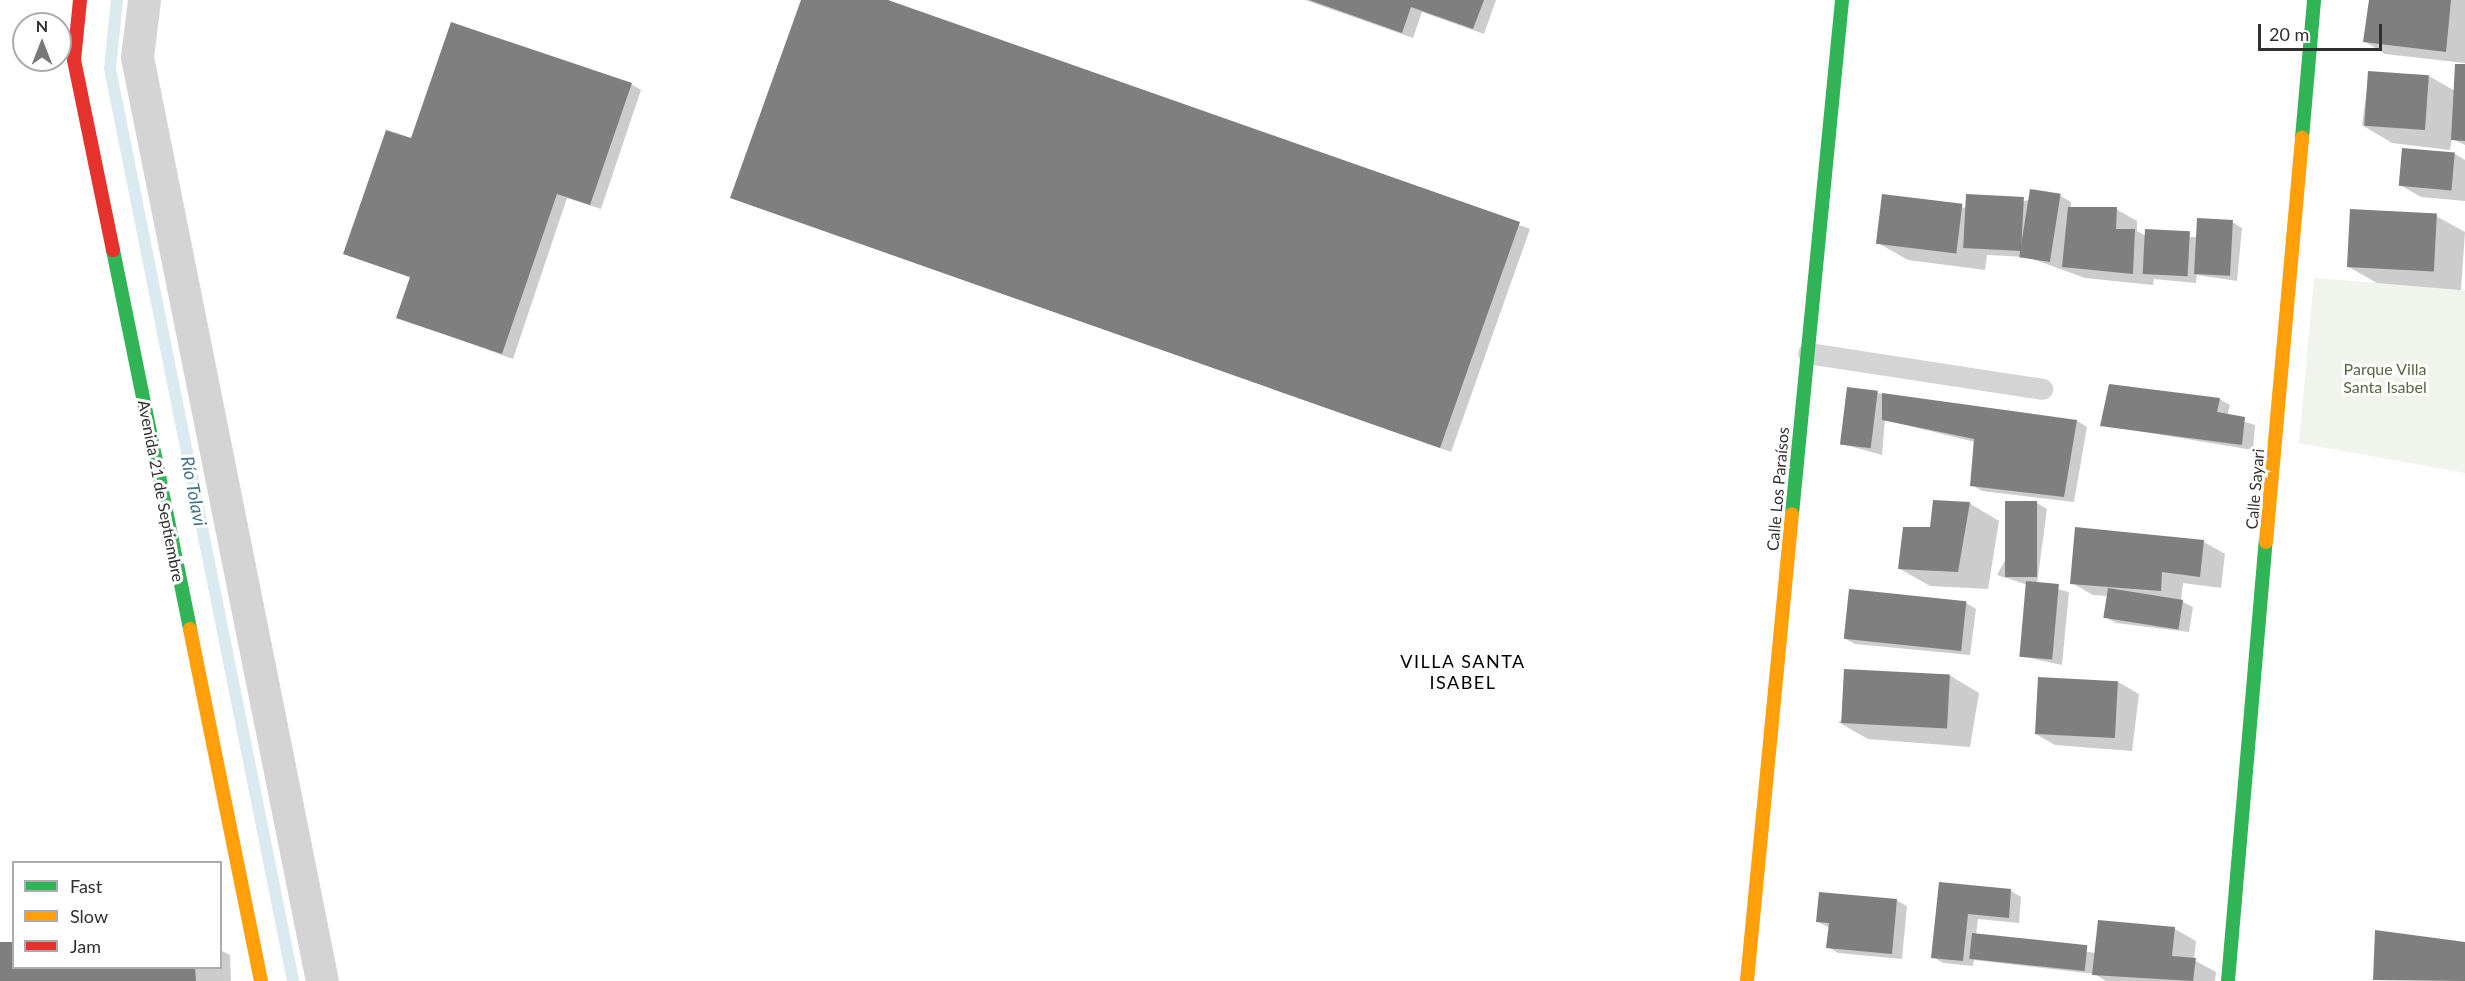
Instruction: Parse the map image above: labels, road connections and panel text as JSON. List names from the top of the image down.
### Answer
{
  "streets": {
    "street": ["Calle Los Paraísos", "Calle Sayari", "Avenida 21 de Septiembre"]
  },
  "districts": ["VILLA SANTA ISABEL"],
  "water": ["Río Tolavi"],
  "parks": ["Parque Villa Santa Isabel"],
  "legend": ["Fast", "Slow", "Jam"],
  "scale_bar": "20 m",
  "north": "top"
}
